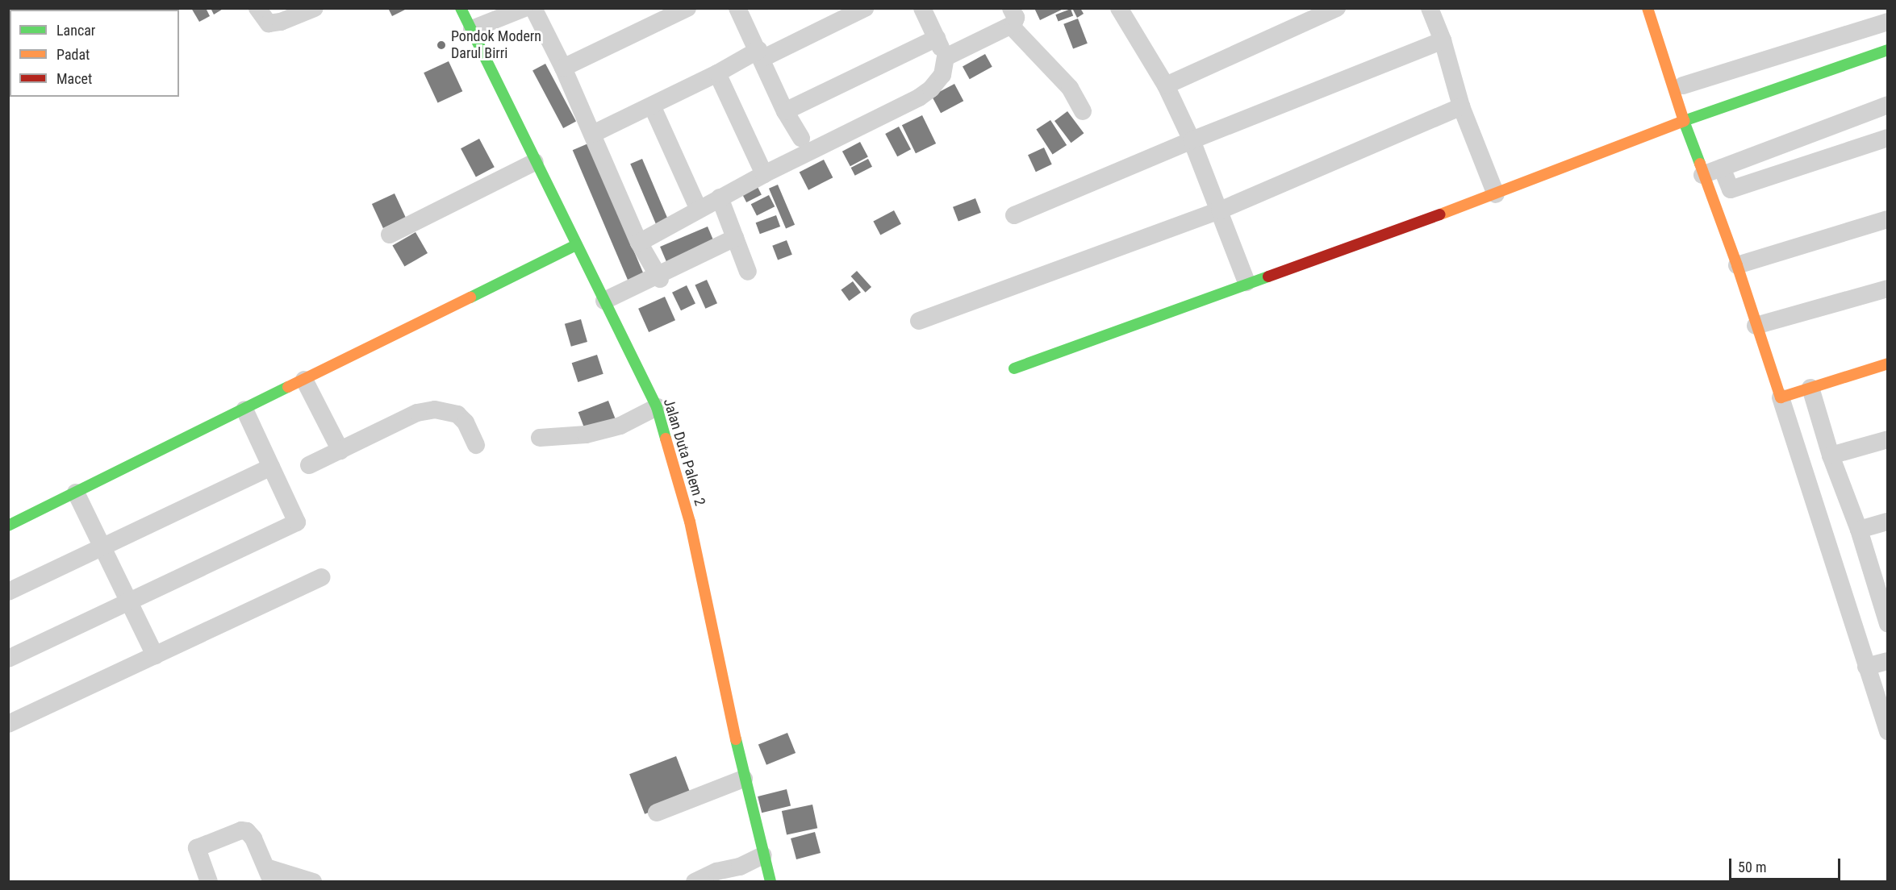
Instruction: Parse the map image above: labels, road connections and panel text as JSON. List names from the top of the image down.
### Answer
{
  "streets": {
    "street": ["Jalan Duta Palem 2"]
  },
  "places": ["Pondok Modern Darul Birri"],
  "legend": ["Lancar", "Padat", "Macet"],
  "scale_bar": "50 m"
}
